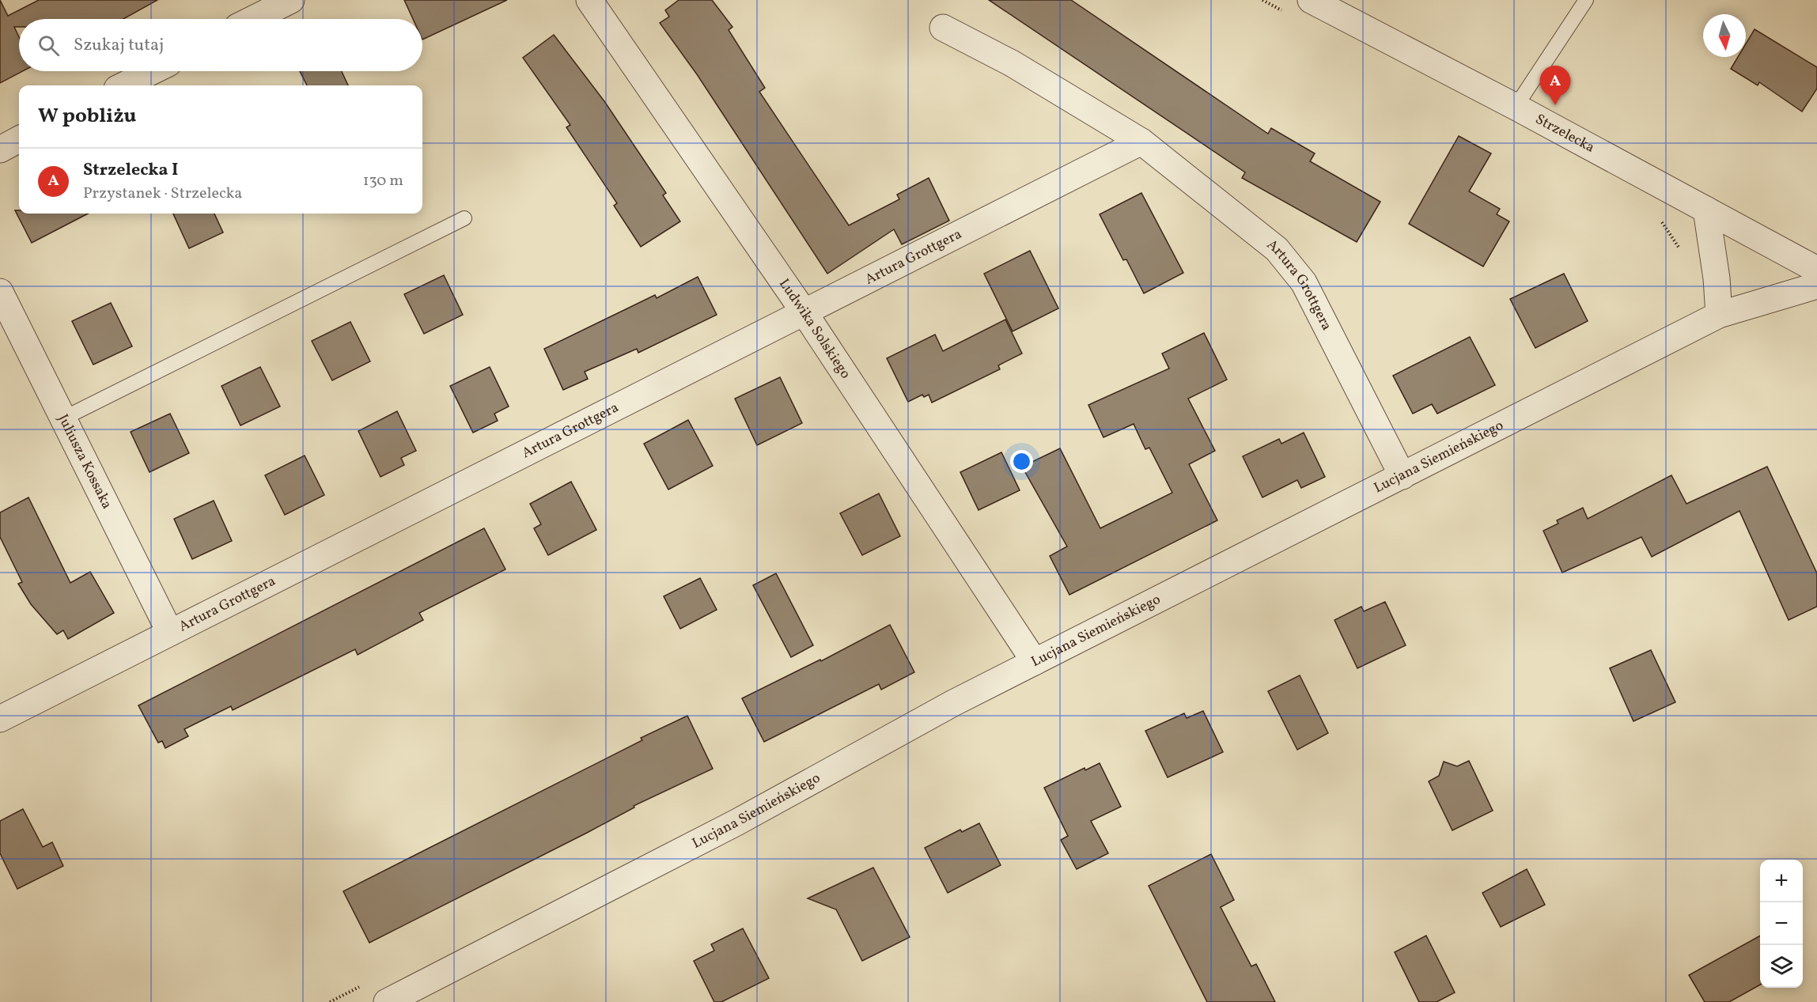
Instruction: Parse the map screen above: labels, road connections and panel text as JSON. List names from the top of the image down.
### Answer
{
  "streets": {
    "street": [
      "Strzelecka",
      "Artura Grottgera",
      "Ludwika Solskiego",
      "Lucjana Siemieńskiego",
      "Juliusza Kossaka"
    ]
  },
  "crossings": [
    ["Artura Grottgera", "Ludwika Solskiego"],
    ["Artura Grottgera", "Lucjana Siemieńskiego"],
    ["Artura Grottgera", "Juliusza Kossaka"],
    ["Ludwika Solskiego", "Lucjana Siemieńskiego"]
  ],
  "north": "bottom",
  "page": {
    "search": "Szukaj tutaj",
    "pins": "A",
    "heading": "W pobliżu",
    "list": [
      {
        "mark": "A",
        "name": "Strzelecka I",
        "note": "Przystanek · Strzelecka",
        "value": "130 m"
      }
    ],
    "map_buttons": ["+", "−"]
  }
}
